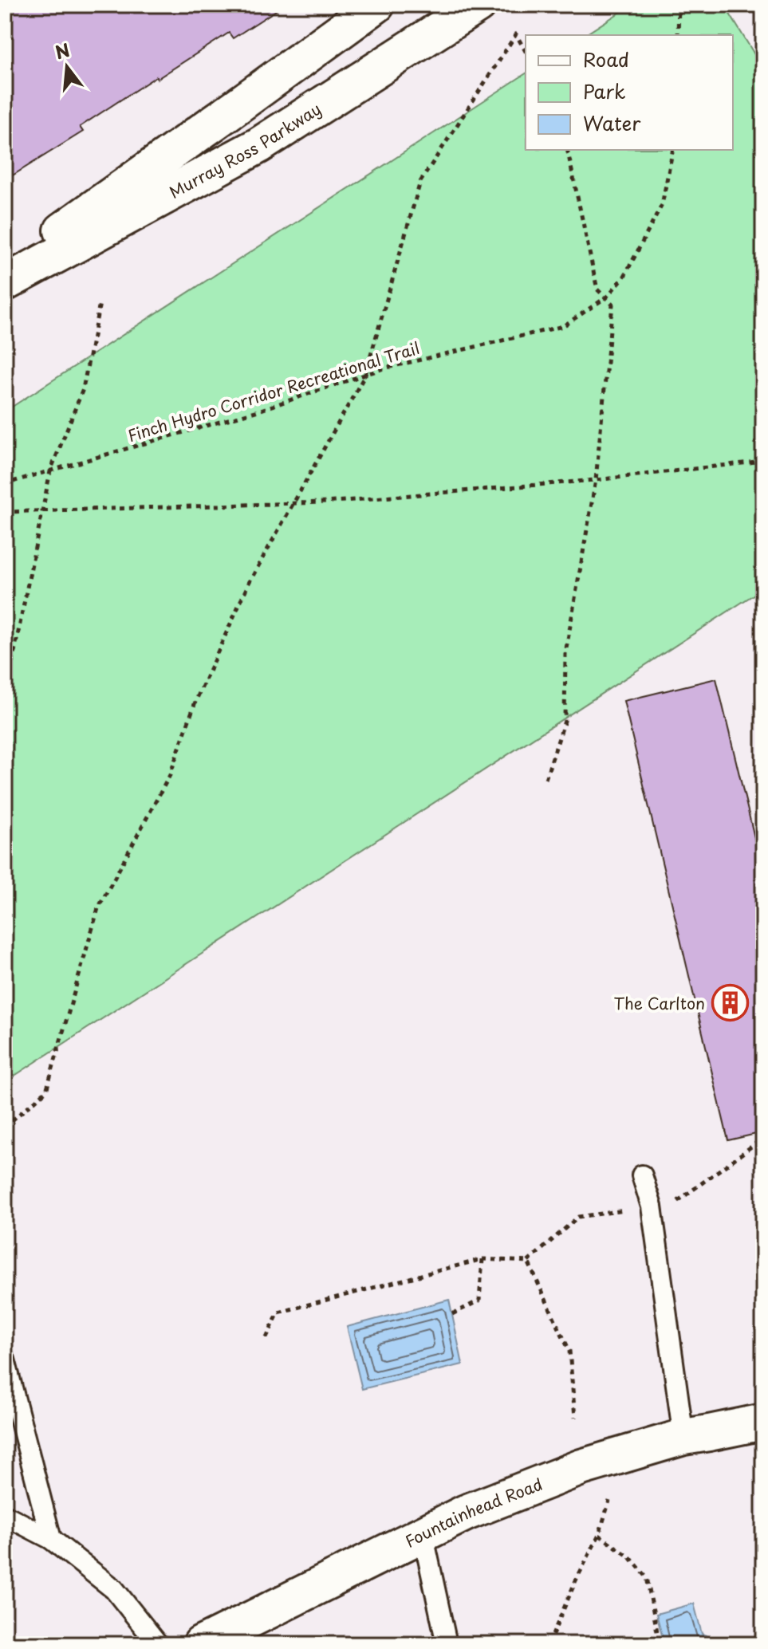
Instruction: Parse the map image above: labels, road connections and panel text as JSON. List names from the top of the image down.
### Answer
{
  "streets": {
    "street": ["Murray Ross Parkway", "Fountainhead Road"],
    "path": ["Finch Hydro Corridor Recreational Trail"]
  },
  "places": {
    "building": ["The Carlton"]
  },
  "legend": ["Road", "Park", "Water"],
  "north": "top"
}
